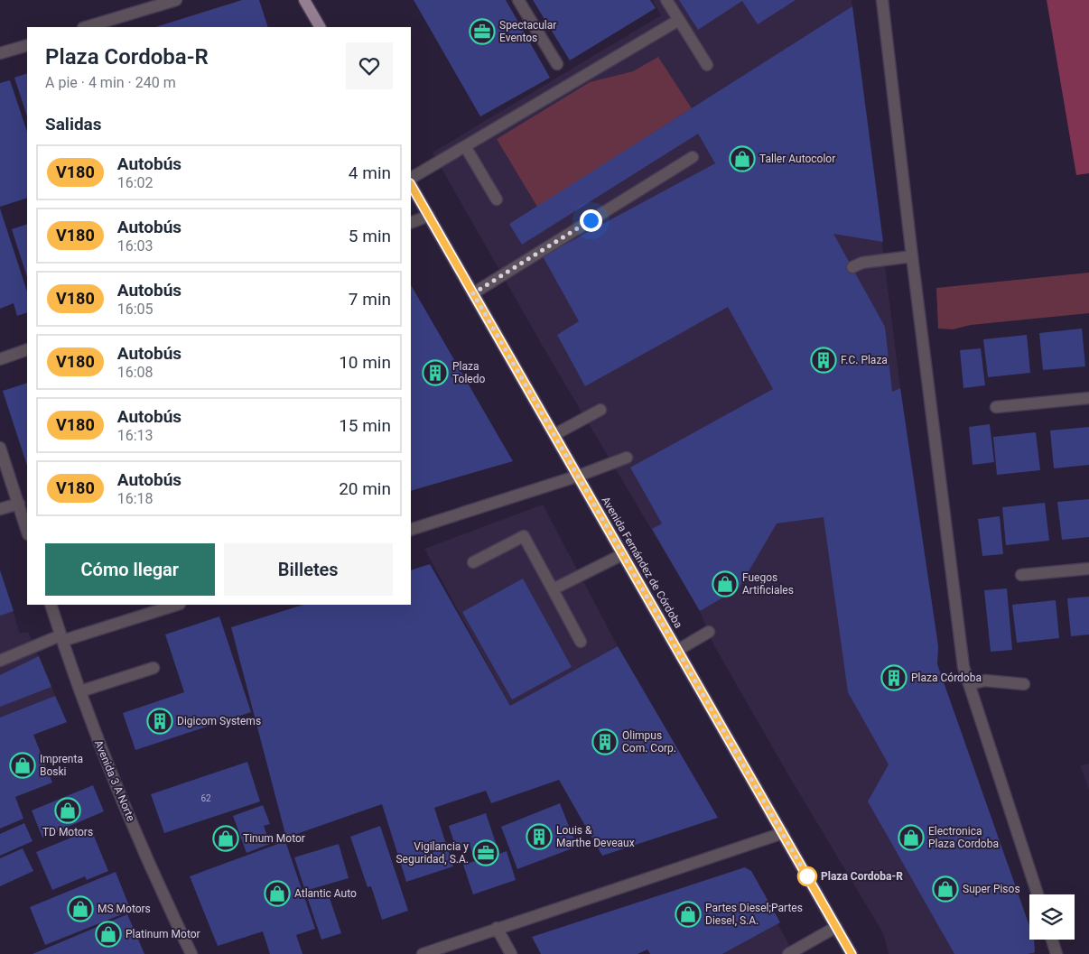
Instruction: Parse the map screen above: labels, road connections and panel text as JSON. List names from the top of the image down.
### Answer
{
  "streets": {
    "main road": ["Avenida Fernández de Córdoba"],
    "street": ["Avenida 3 A Norte"]
  },
  "places": {
    "office": ["Spectacular Eventos", "Vigilancia y Seguridad, S.A."],
    "shop": [
      "Taller Autocolor",
      "Fuegos Artificiales",
      "Imprenta Boski",
      "TD Motors",
      "Electronica Plaza Cordoba",
      "Tinum Motor",
      "Super Pisos",
      "Atlantic Auto",
      "MS Motors",
      "Partes Diesel;Partes Diesel, S.A.",
      "Platinum Motor"
    ],
    "building": [
      "F.C. Plaza",
      "Plaza Toledo",
      "Plaza Córdoba",
      "Digicom Systems",
      "Olimpus Com. Corp.",
      "Louis & Marthe Deveaux"
    ],
    "other": ["Plaza Cordoba-R"]
  },
  "lines": ["bus line V180"],
  "house_numbers": ["62"],
  "page": {
    "heading": [
      ["Plaza Cordoba-R", "A pie · 4 min · 240 m"],
      "Salidas"
    ],
    "list": [
      {
        "mark": "V180",
        "name": "Autobús",
        "note": "16:02",
        "value": "4 min"
      },
      {
        "mark": "V180",
        "name": "Autobús",
        "note": "16:03",
        "value": "5 min"
      },
      {
        "mark": "V180",
        "name": "Autobús",
        "note": "16:05",
        "value": "7 min"
      },
      {
        "mark": "V180",
        "name": "Autobús",
        "note": "16:08",
        "value": "10 min"
      },
      {
        "mark": "V180",
        "name": "Autobús",
        "note": "16:13",
        "value": "15 min"
      },
      {
        "mark": "V180",
        "name": "Autobús",
        "note": "16:18",
        "value": "20 min"
      }
    ],
    "buttons": ["Cómo llegar", "Billetes"]
  }
}
